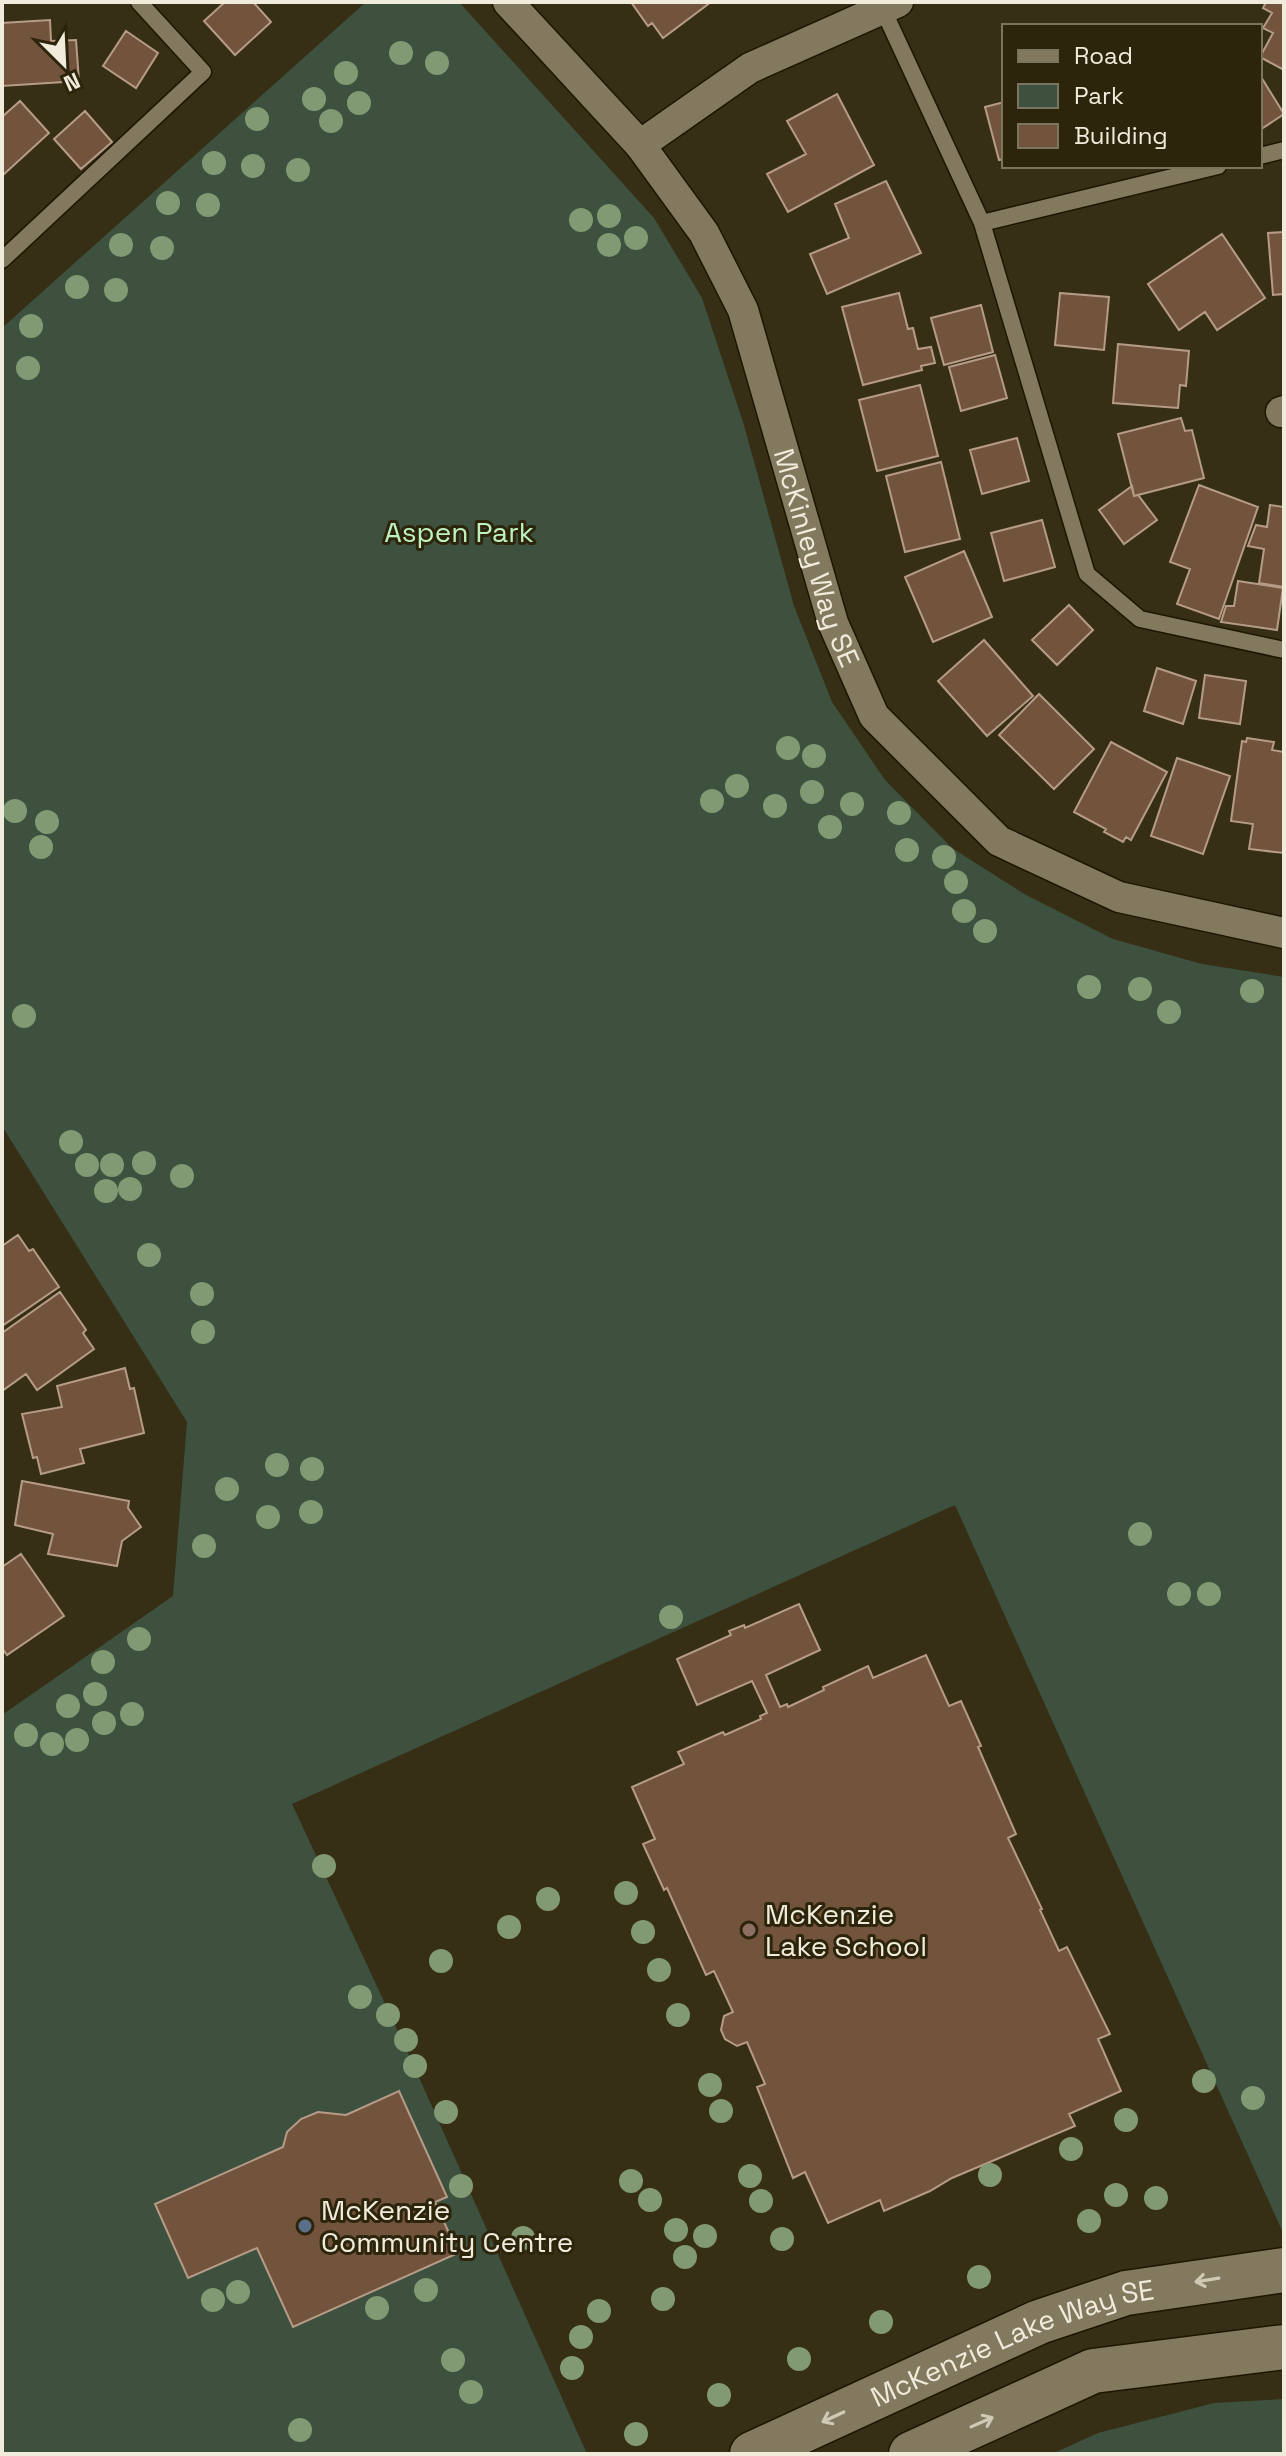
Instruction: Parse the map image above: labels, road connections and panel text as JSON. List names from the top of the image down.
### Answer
{
  "streets": {
    "street": ["McKinley Way SE", "McKenzie Lake Way SE"]
  },
  "parks": ["Aspen Park"],
  "places": ["McKenzie Lake School", "McKenzie Community Centre"],
  "legend": ["Road", "Park", "Building"],
  "north": "bottom right"
}
